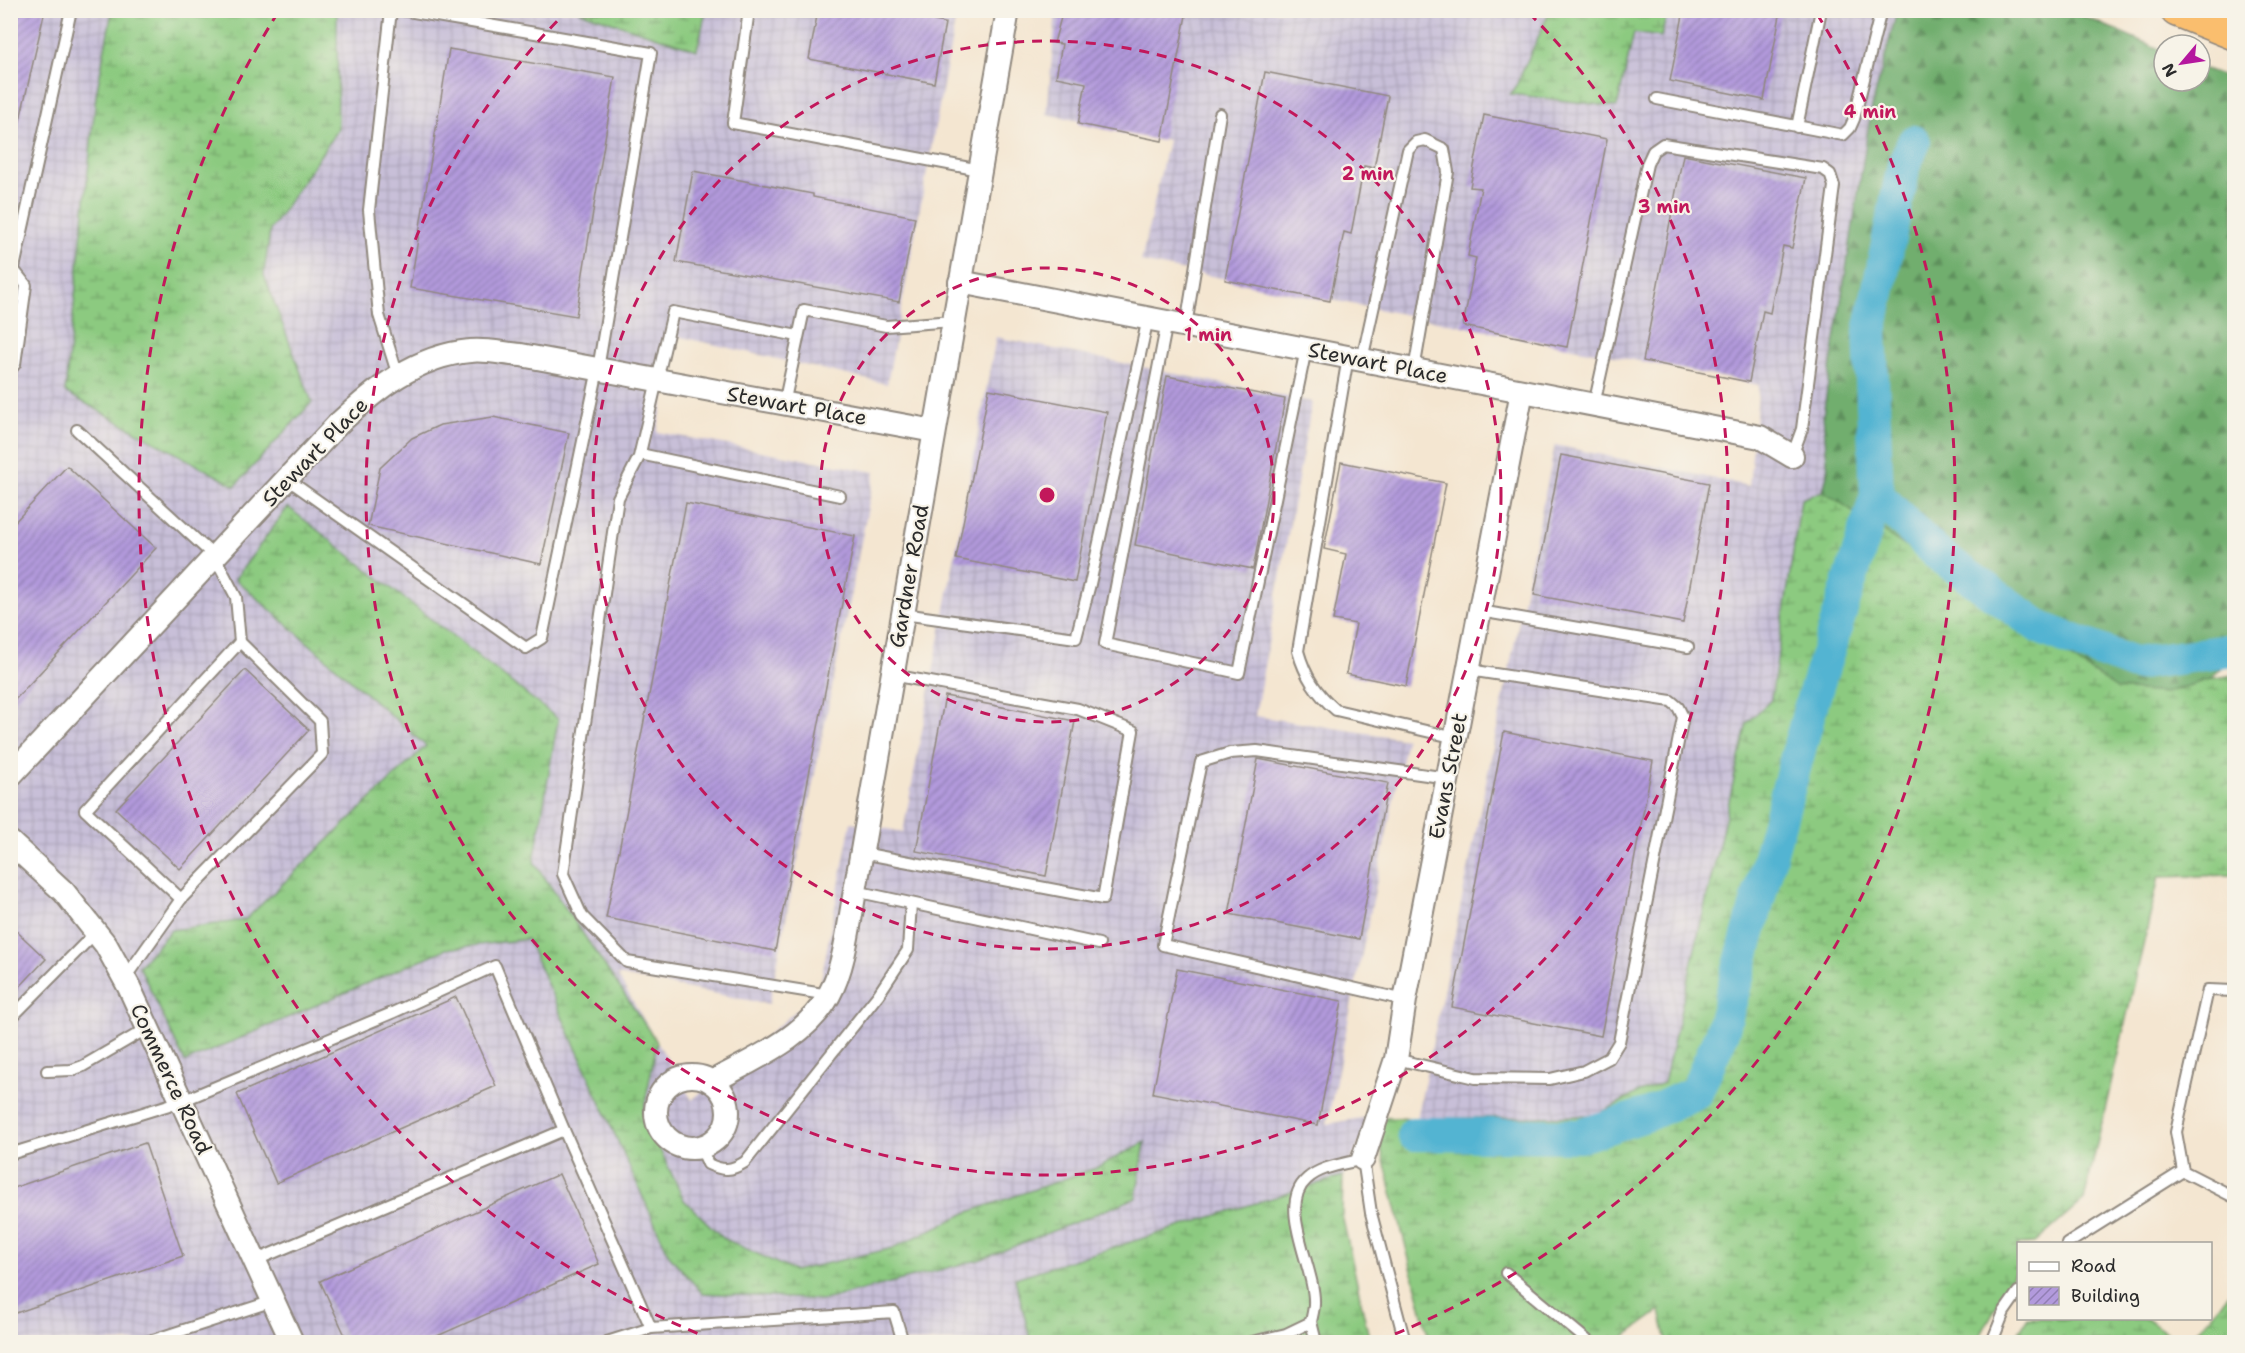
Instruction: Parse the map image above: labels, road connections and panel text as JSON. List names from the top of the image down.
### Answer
{
  "streets": {
    "street": [
      "Stewart Place",
      "Gardner Road",
      "Evans Street",
      "Commerce Road"
    ]
  },
  "crossings": [
    ["Stewart Place", "Gardner Road"],
    ["Stewart Place", "Evans Street"]
  ],
  "legend": ["Road", "Building"],
  "north": "bottom left",
  "rings": [
    "4 min",
    "2 min",
    "3 min",
    "1 min"
  ]
}
